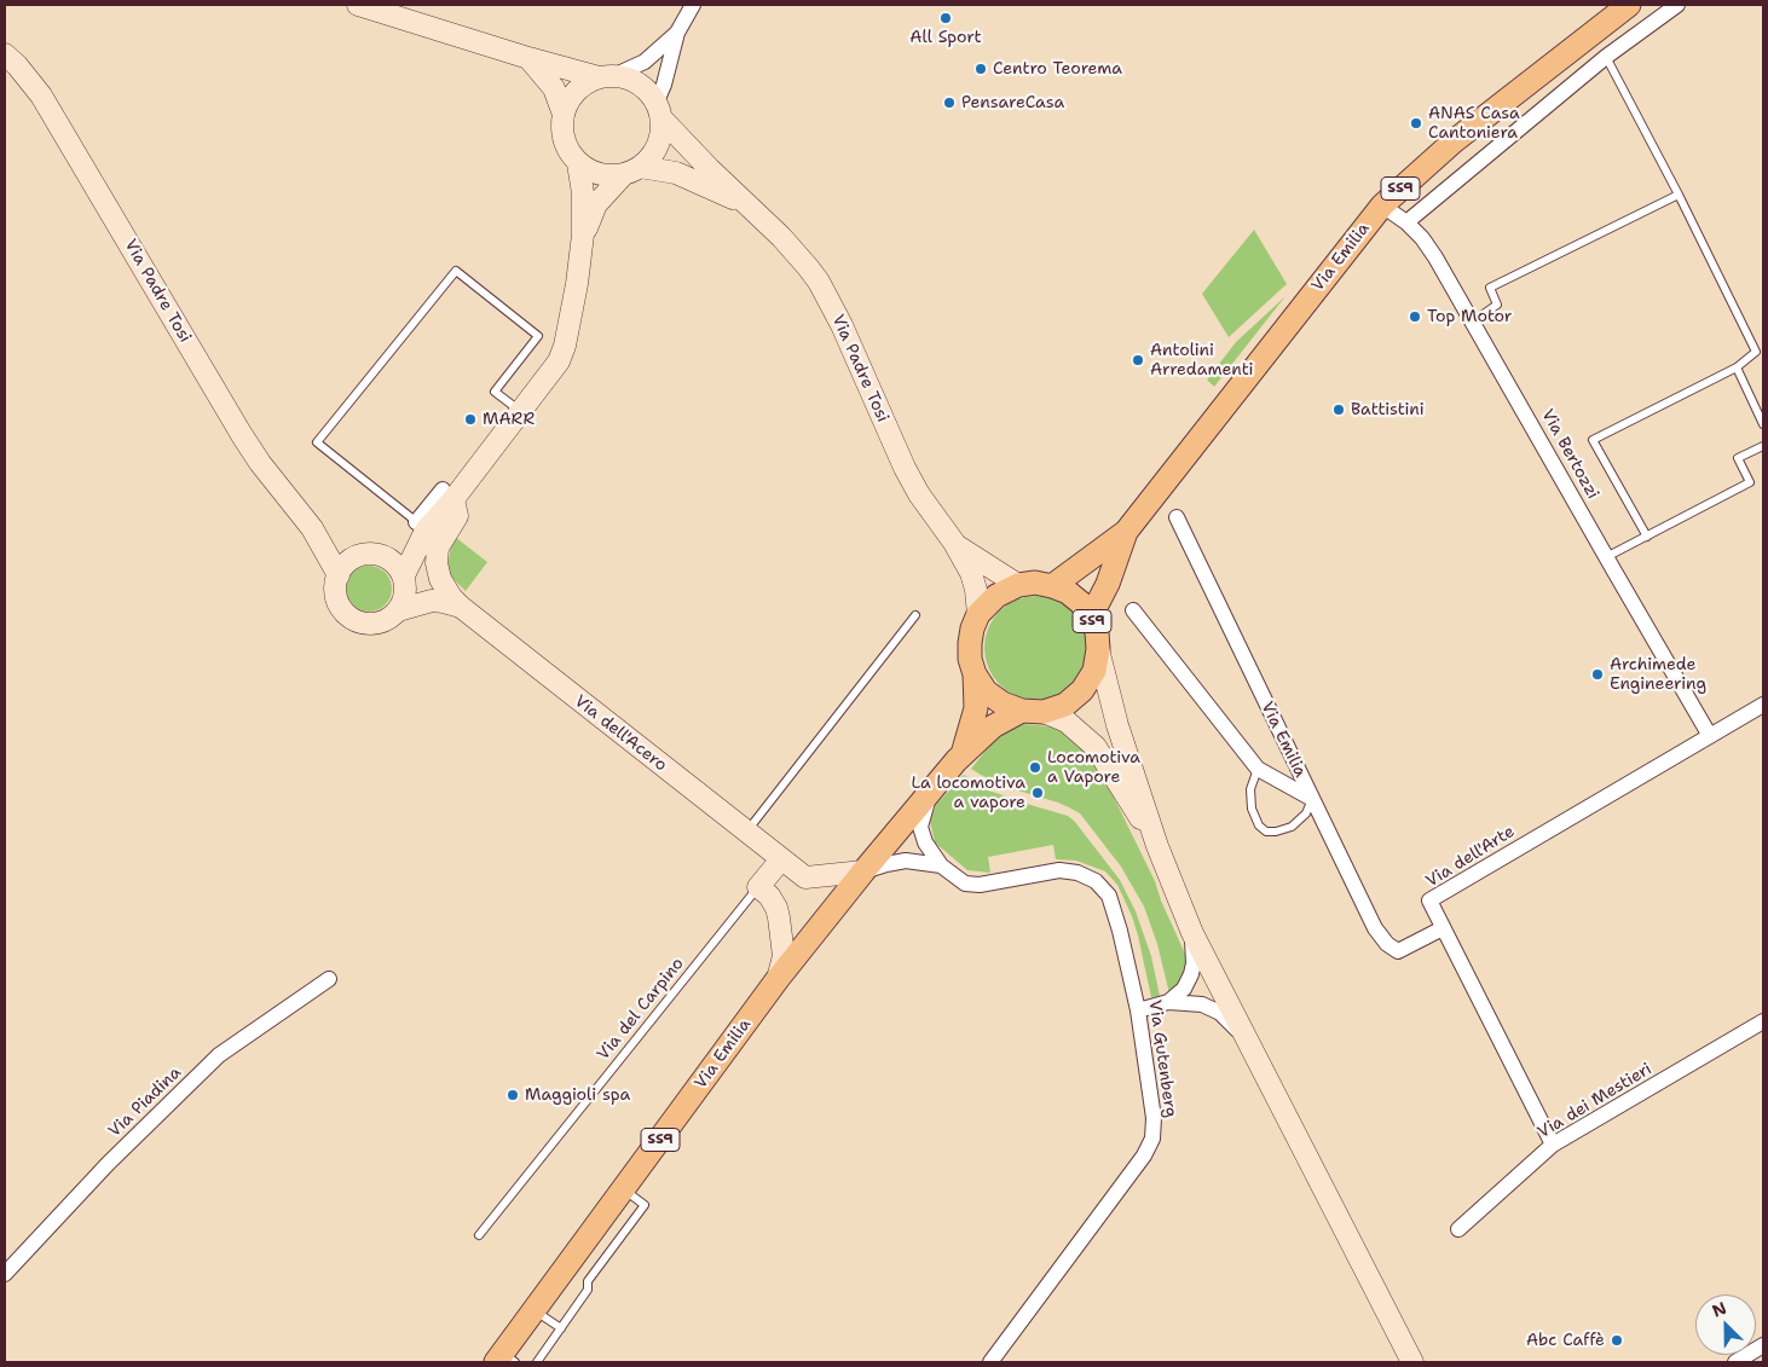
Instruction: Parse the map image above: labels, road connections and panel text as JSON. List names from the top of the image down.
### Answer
{
  "streets": {
    "main road": [
      "SS9",
      "Via Emilia",
      "Via Padre Tosi",
      "Via dell'Acero"
    ],
    "street": [
      "Via Bertozzi",
      "Via dell'Arte",
      "Via Gutenberg",
      "Via dei Mestieri",
      "Via Piadina"
    ],
    "lane": ["Via del Carpino"]
  },
  "crossings": [
    ["Via Emilia", "Via Padre Tosi"],
    ["Via Emilia", "Via Bertozzi"],
    ["Via Emilia", "Via dell'Acero"],
    ["Via Emilia", "Via dell'Arte"],
    ["Via Emilia", "Via Gutenberg"],
    ["Via Padre Tosi", "Via dell'Acero"],
    ["Via Bertozzi", "Via dell'Arte"],
    ["Via dell'Acero", "Via Gutenberg"],
    ["Via dell'Arte", "Via dei Mestieri"]
  ],
  "places": [
    "All Sport",
    "Centro Teorema",
    "PensareCasa",
    "ANAS Casa Cantoniera",
    "Top Motor",
    "Antolini Arredamenti",
    "Battistini",
    "MARR",
    "Archimede Engineering",
    "Locomotiva a Vapore",
    "La locomotiva a vapore",
    "Maggioli spa",
    "Abc Caffè"
  ],
  "north": "top left"
}
